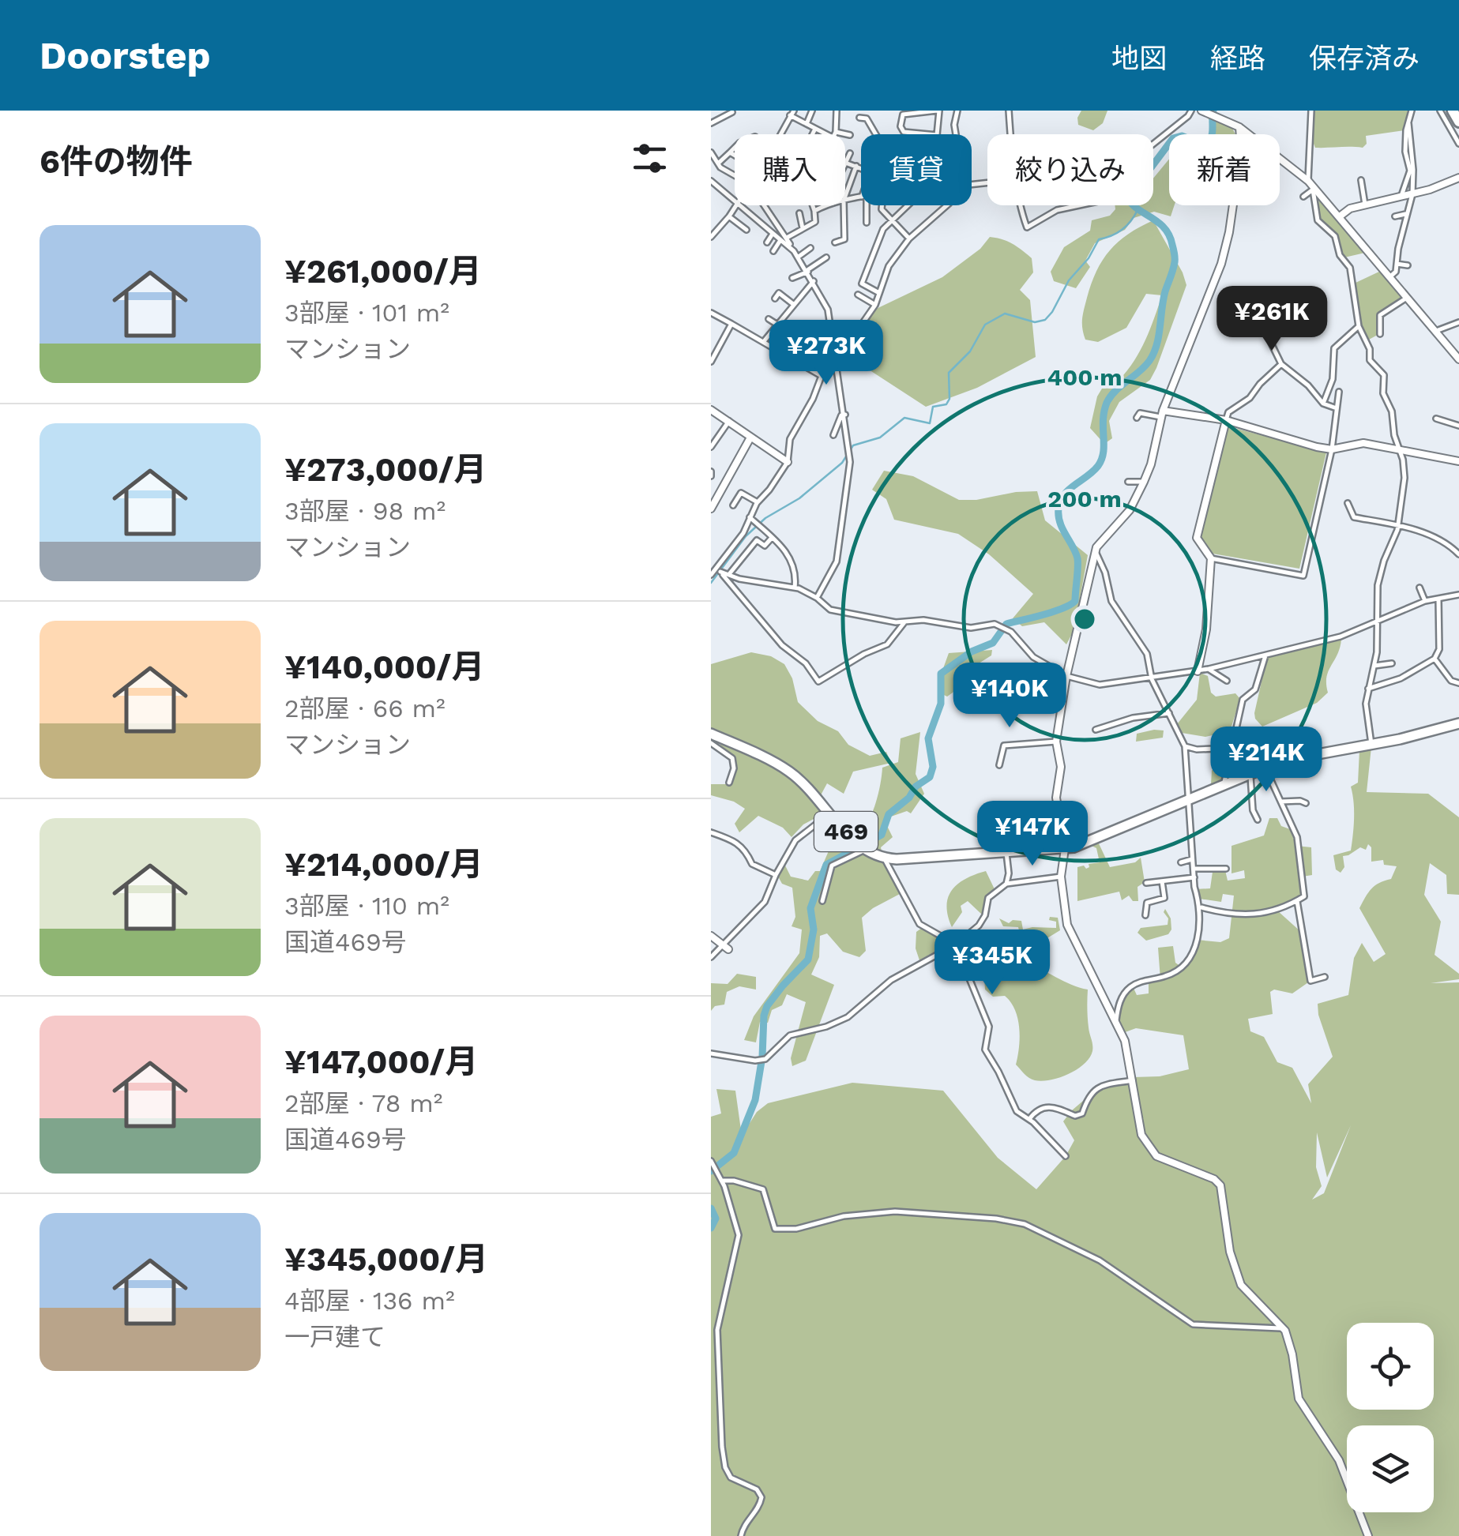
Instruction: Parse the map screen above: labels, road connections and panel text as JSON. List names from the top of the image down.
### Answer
{
  "streets": {
    "highway": ["469"]
  },
  "page": {
    "header": "Doorstep",
    "nav": ["地図", "経路", "保存済み"],
    "heading": "6件の物件",
    "chip": [
      "購入",
      "賃貸",
      "絞り込み",
      "新着"
    ],
    "list": [
      {
        "name": "¥261,000/月",
        "note": "3部屋 · 101 m² · マンション"
      },
      {
        "name": "¥273,000/月",
        "note": "3部屋 · 98 m² · マンション"
      },
      {
        "name": "¥140,000/月",
        "note": "2部屋 · 66 m² · マンション"
      },
      {
        "name": "¥214,000/月",
        "note": "3部屋 · 110 m² · 国道469号"
      },
      {
        "name": "¥147,000/月",
        "note": "2部屋 · 78 m² · 国道469号"
      },
      {
        "name": "¥345,000/月",
        "note": "4部屋 · 136 m² · 一戸建て"
      }
    ],
    "price": [
      "¥261K",
      "¥273K",
      "¥140K",
      "¥214K",
      "¥147K",
      "¥345K"
    ]
  },
  "rings": ["400 m", "200 m"]
}
